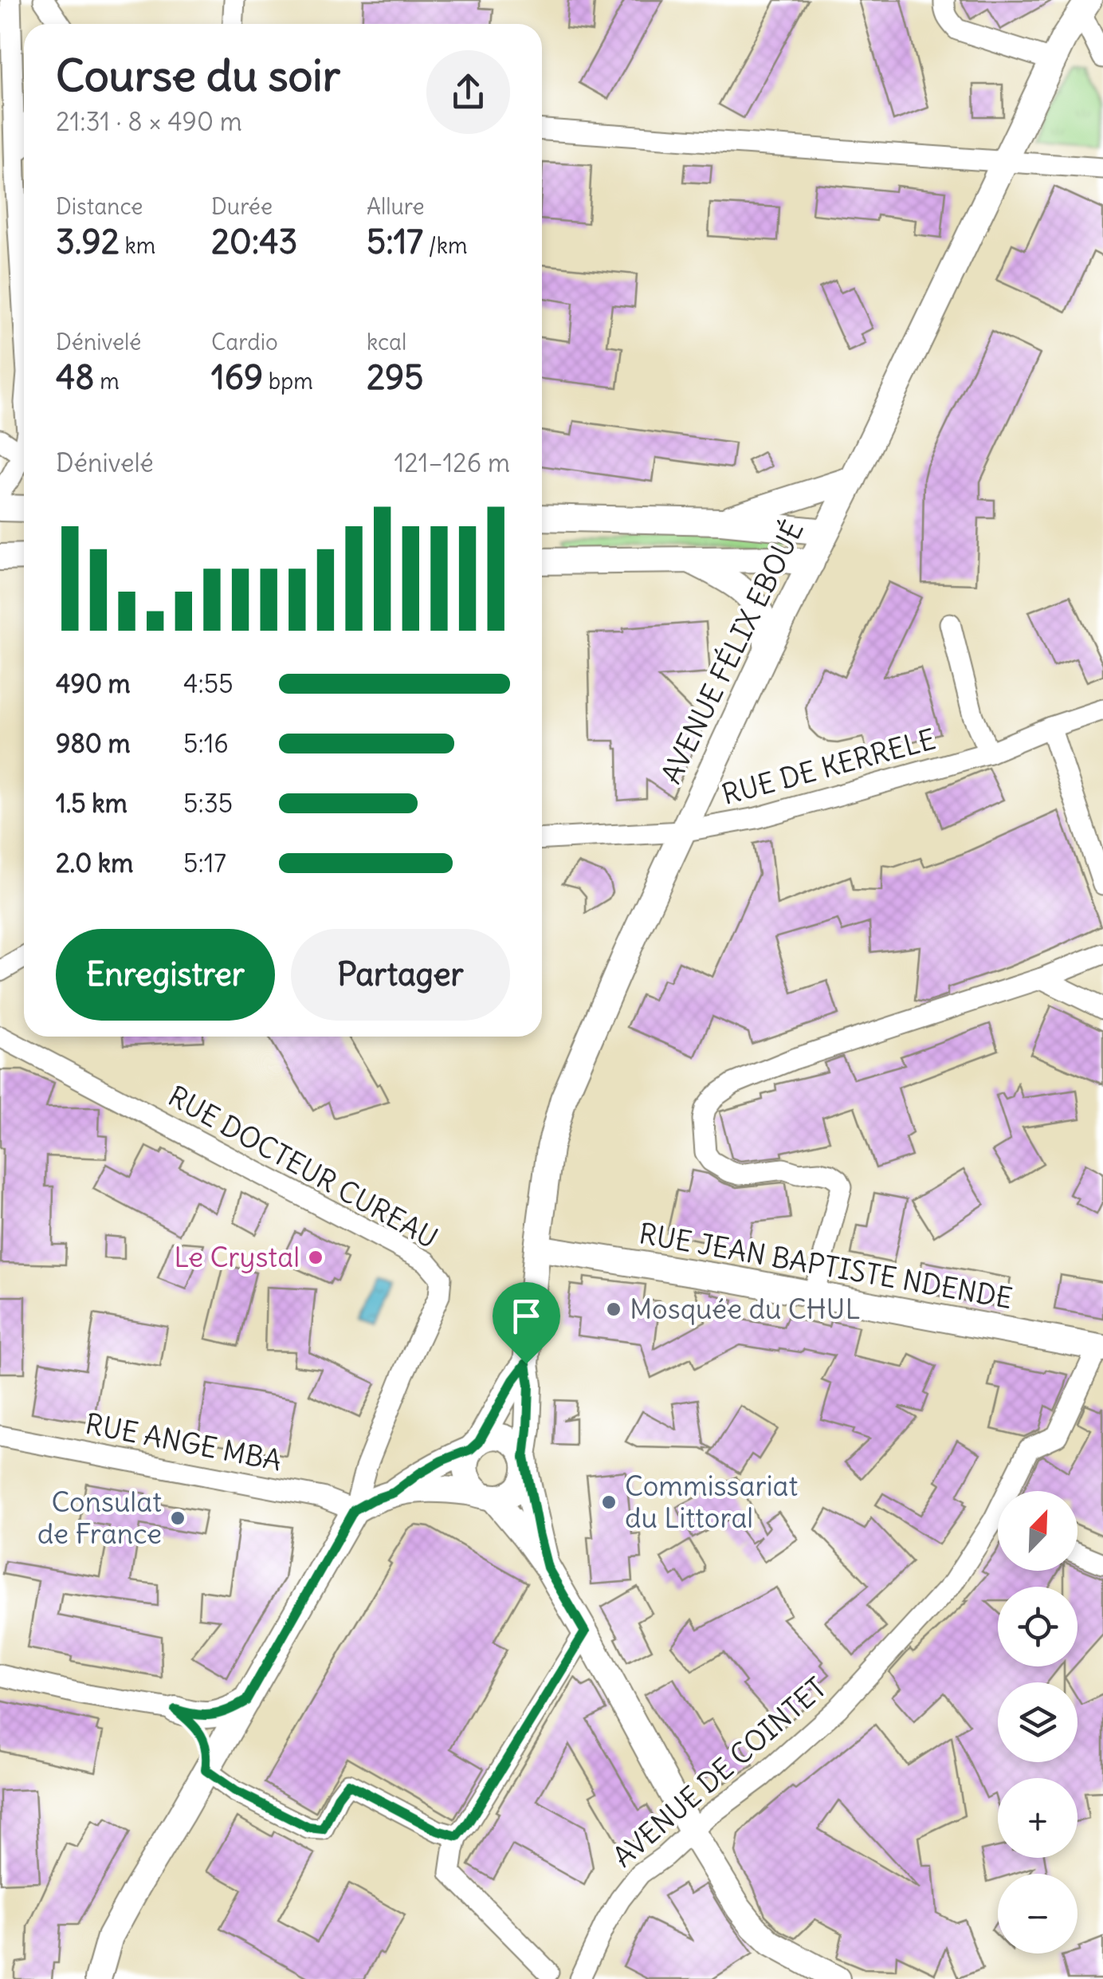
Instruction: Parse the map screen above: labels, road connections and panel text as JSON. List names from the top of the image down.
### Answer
{
  "streets": {
    "main road": ["AVENUE FÉLIX EBOUÉ", "RUE JEAN BAPTISTE NDENDE"],
    "street": [
      "RUE DE KERRELE",
      "RUE DOCTEUR CUREAU",
      "RUE ANGE MBA",
      "AVENUE DE COINTET"
    ]
  },
  "crossings": [
    ["AVENUE FÉLIX EBOUÉ", "RUE DE KERRELE"],
    ["AVENUE FÉLIX EBOUÉ", "RUE JEAN BAPTISTE NDENDE"],
    ["RUE DOCTEUR CUREAU", "RUE ANGE MBA"],
    ["RUE JEAN BAPTISTE NDENDE", "AVENUE DE COINTET"]
  ],
  "places": [
    "Le Crystal",
    "Mosquée du CHUL",
    "Commissariat du Littoral",
    "Consulat de France"
  ],
  "north": "top right",
  "page": {
    "heading": ["Course du soir", "21:31 · 8 × 490 m"],
    "stats": [
      ["Distance", "3.92 km"],
      ["Durée", "20:43"],
      ["Allure", "5:17 /km"],
      ["Dénivelé", "48 m"],
      ["Cardio", "169 bpm"],
      ["kcal", "295"]
    ],
    "chart": ["Dénivelé", "121–126 m"],
    "list": [
      {
        "name": "490 m",
        "note": "4:55"
      },
      {
        "name": "980 m",
        "note": "5:16"
      },
      {
        "name": "1.5 km",
        "note": "5:35"
      },
      {
        "name": "2.0 km",
        "note": "5:17"
      }
    ],
    "buttons": ["Enregistrer", "Partager"],
    "map_buttons": ["+", "−"]
  }
}
